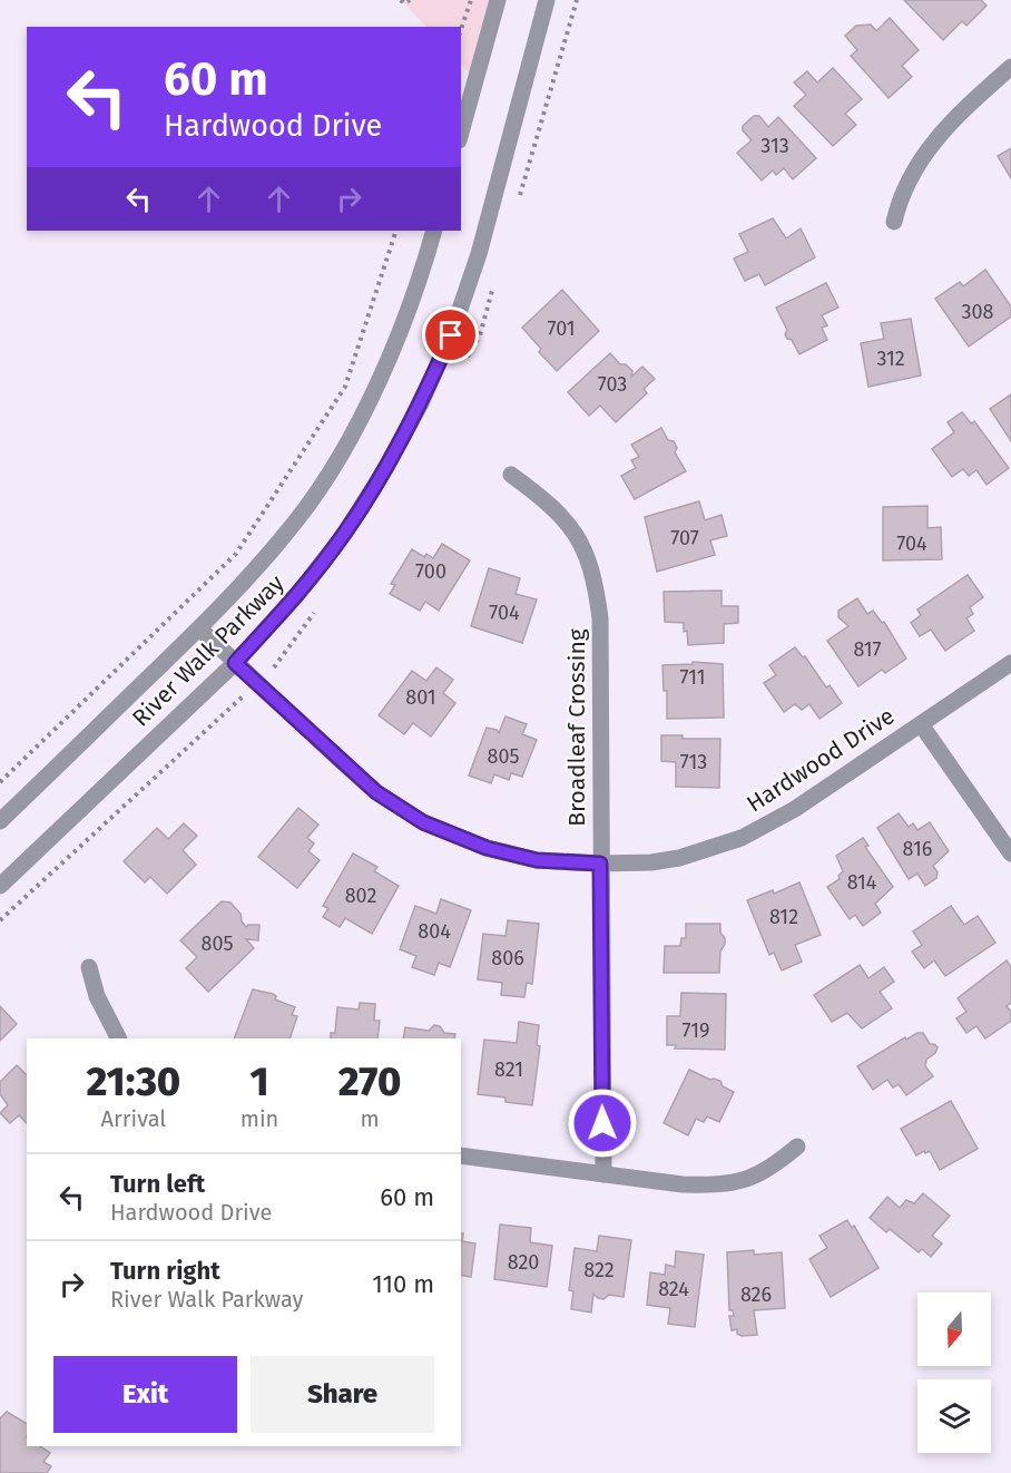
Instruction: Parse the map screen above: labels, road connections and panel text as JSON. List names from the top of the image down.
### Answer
{
  "streets": {
    "street": ["River Walk Parkway", "Broadleaf Crossing", "Hardwood Drive"]
  },
  "crossings": [
    ["River Walk Parkway", "Hardwood Drive"],
    ["Broadleaf Crossing", "Hardwood Drive"]
  ],
  "house_numbers": [
    "313",
    "308",
    "701",
    "312",
    "703",
    "707",
    "704",
    "700",
    "704",
    "817",
    "711",
    "801",
    "805",
    "713",
    "816",
    "814",
    "802",
    "812",
    "804",
    "805",
    "806",
    "719",
    "821",
    "820",
    "822",
    "824",
    "826"
  ],
  "north": "bottom",
  "page": {
    "turn": ["60 m", "Hardwood Drive"],
    "eta": [
      "21:30",
      "Arrival",
      "1",
      "min",
      "270",
      "m"
    ],
    "list": [
      {
        "name": "Turn left",
        "note": "Hardwood Drive",
        "value": "60 m"
      },
      {
        "name": "Turn right",
        "note": "River Walk Parkway",
        "value": "110 m"
      }
    ],
    "buttons": ["Exit", "Share"]
  }
}
